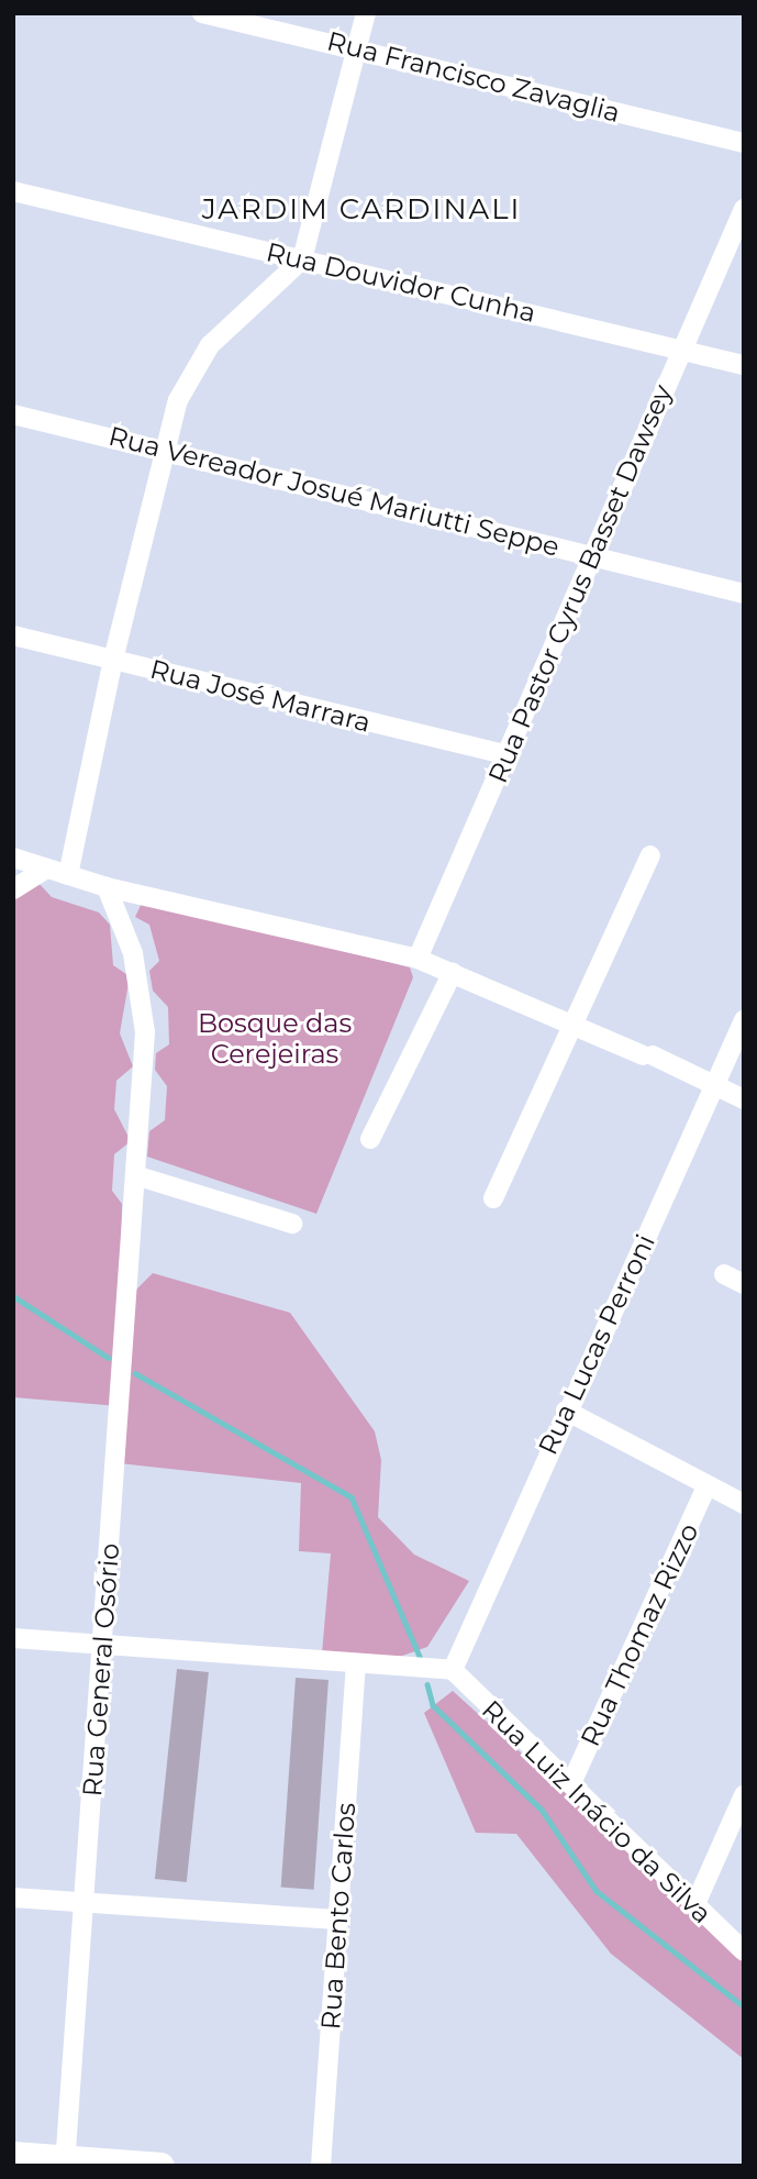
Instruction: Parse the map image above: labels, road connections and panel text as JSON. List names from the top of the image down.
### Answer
{
  "streets": {
    "street": [
      "Rua Francisco Zavaglia",
      "Rua Douvidor Cunha",
      "Rua Vereador Josué Mariutti Seppe",
      "Rua Pastor Cyrus Basset Dawsey",
      "Rua José Marrara",
      "Rua Lucas Perroni",
      "Rua Thomaz Rizzo",
      "Rua General Osório",
      "Rua Luiz Inácio da Silva",
      "Rua Bento Carlos"
    ]
  },
  "crossings": [
    ["Rua Douvidor Cunha", "Rua Pastor Cyrus Basset Dawsey"],
    ["Rua Vereador Josué Mariutti Seppe", "Rua Pastor Cyrus Basset Dawsey"],
    ["Rua Pastor Cyrus Basset Dawsey", "Rua José Marrara"],
    ["Rua Lucas Perroni", "Rua Luiz Inácio da Silva"],
    ["Rua Thomaz Rizzo", "Rua Luiz Inácio da Silva"]
  ],
  "districts": ["JARDIM CARDINALI"],
  "parks": ["Bosque das Cerejeiras"]
}
